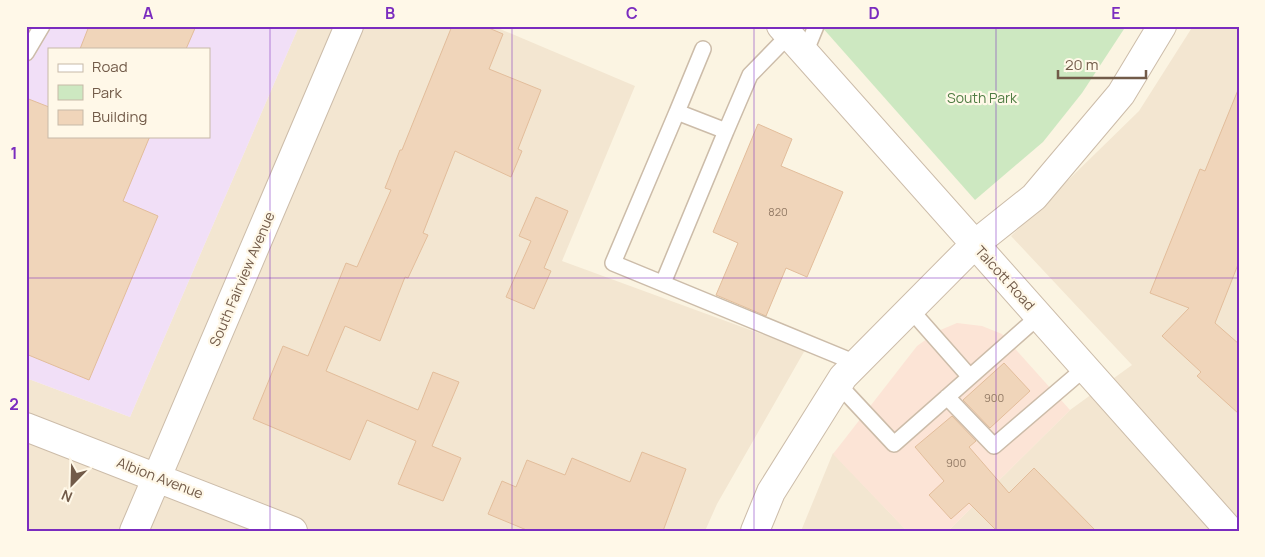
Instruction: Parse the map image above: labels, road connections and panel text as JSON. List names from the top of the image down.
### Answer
{
  "streets": {
    "street": ["Talcott Road", "South Fairview Avenue", "Albion Avenue"]
  },
  "crossings": [
    ["South Fairview Avenue", "Albion Avenue"]
  ],
  "parks": ["South Park"],
  "house_numbers": ["820", "900", "900"],
  "legend": ["Road", "Park", "Building"],
  "scale_bar": "20 m",
  "north": "bottom left",
  "grid": {
    "columns": [
      "A",
      "B",
      "C",
      "D",
      "E"
    ],
    "rows": ["1", "2"]
  }
}
